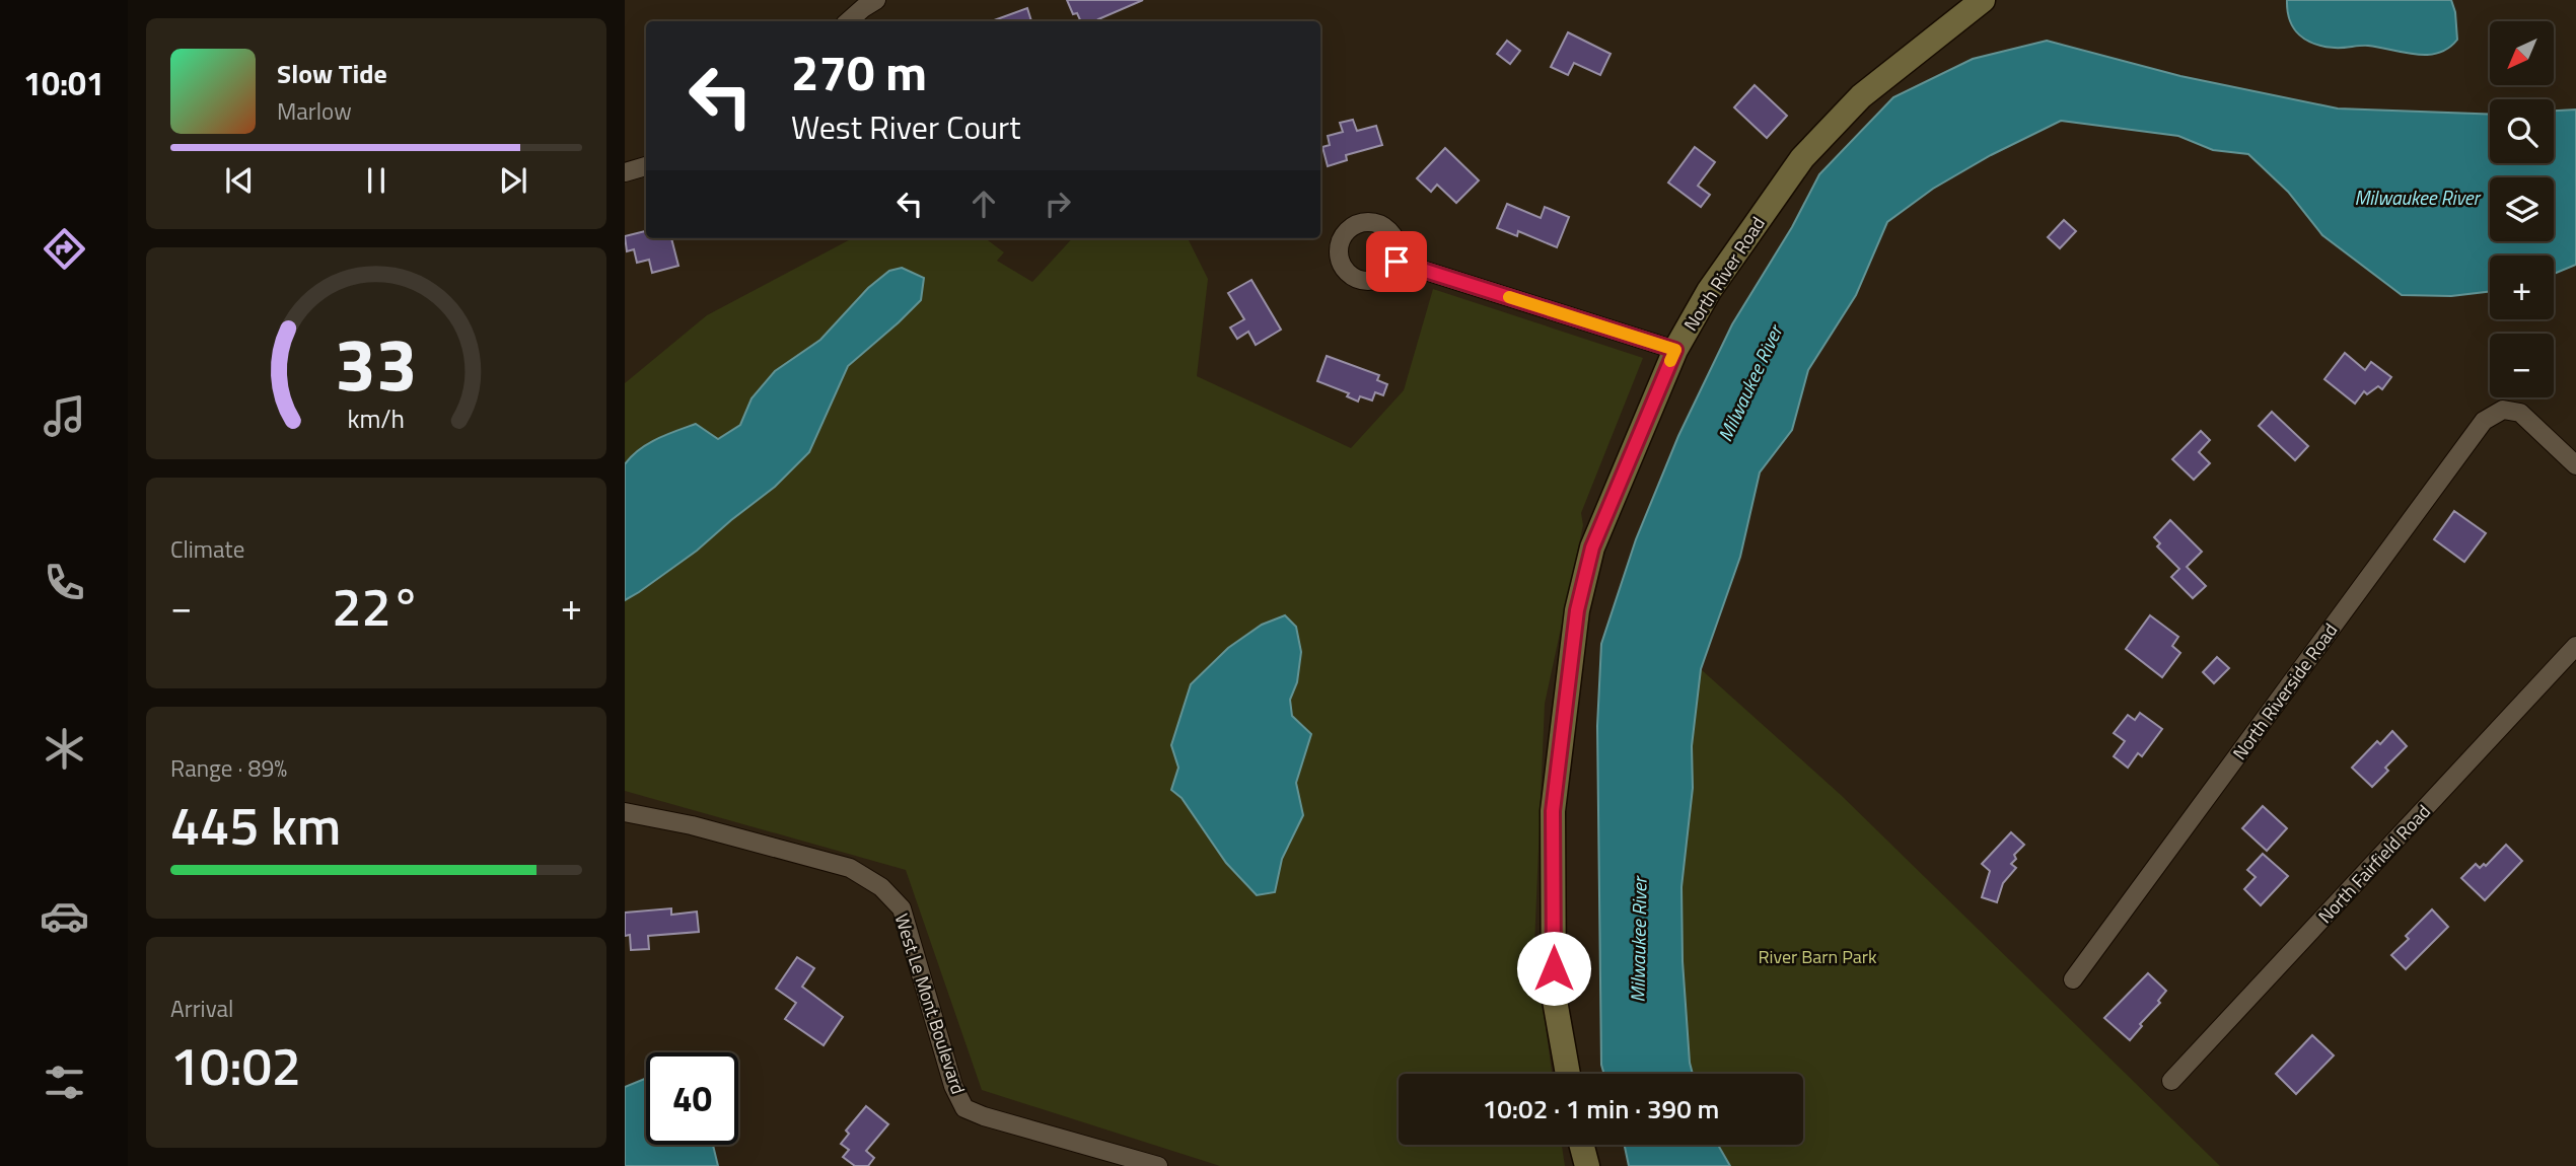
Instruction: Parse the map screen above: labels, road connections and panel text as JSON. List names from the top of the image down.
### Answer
{
  "streets": {
    "street": [
      "North River Road",
      "North Riverside Road",
      "North Fairfield Road",
      "West Le Mont Boulevard"
    ]
  },
  "water": ["Milwaukee River"],
  "parks": ["River Barn Park"],
  "north": "bottom left",
  "page": {
    "tabs": "10:01",
    "map_buttons": ["+", "−"],
    "turn": ["270 m", "West River Court"],
    "song": ["Slow Tide", "Marlow"],
    "tile": [
      "Climate",
      ["Range · 89%", "445 km"],
      ["Arrival", "10:02"]
    ],
    "heat": ["−", "22°", "+"],
    "limit": "40",
    "trip": "10:02 · 1 min · 390 m",
    "gauge": ["33", "km/h"]
  }
}
